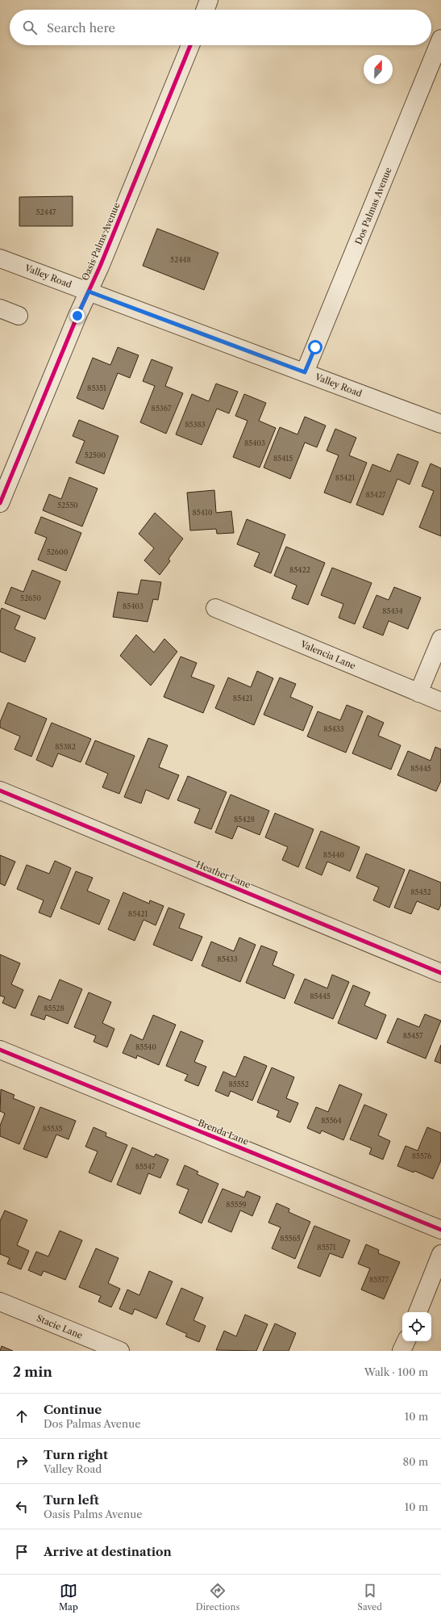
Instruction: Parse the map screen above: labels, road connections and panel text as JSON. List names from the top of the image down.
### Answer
{
  "streets": {
    "street": [
      "Dos Palmas Avenue",
      "Oasis Palms Avenue",
      "Valley Road",
      "Valencia Lane",
      "Heather Lane",
      "Brenda Lane",
      "Stacie Lane"
    ]
  },
  "crossings": [
    ["Dos Palmas Avenue", "Valley Road"],
    ["Oasis Palms Avenue", "Valley Road"]
  ],
  "house_numbers": [
    "52447",
    "52448",
    "85351",
    "85367",
    "85383",
    "85403",
    "52500",
    "85415",
    "85421",
    "85427",
    "52550",
    "85410",
    "52600",
    "85422",
    "52650",
    "85403",
    "85434",
    "85421",
    "85433",
    "85382",
    "85445",
    "85428",
    "85440",
    "85452",
    "85421",
    "85433",
    "85445",
    "85528",
    "85457",
    "85540",
    "85552",
    "85564",
    "85535",
    "85576",
    "85547",
    "85559",
    "85565",
    "85571",
    "85577"
  ],
  "north": "top",
  "page": {
    "search": "Search here",
    "heading": ["2 min", "Walk · 100 m"],
    "list": [
      ["Continue", "Dos Palmas Avenue", "10 m"],
      ["Turn right", "Valley Road", "80 m"],
      ["Turn left", "Oasis Palms Avenue", "10 m"],
      "Arrive at destination"
    ],
    "nav": ["Map", "Directions", "Saved"]
  }
}
